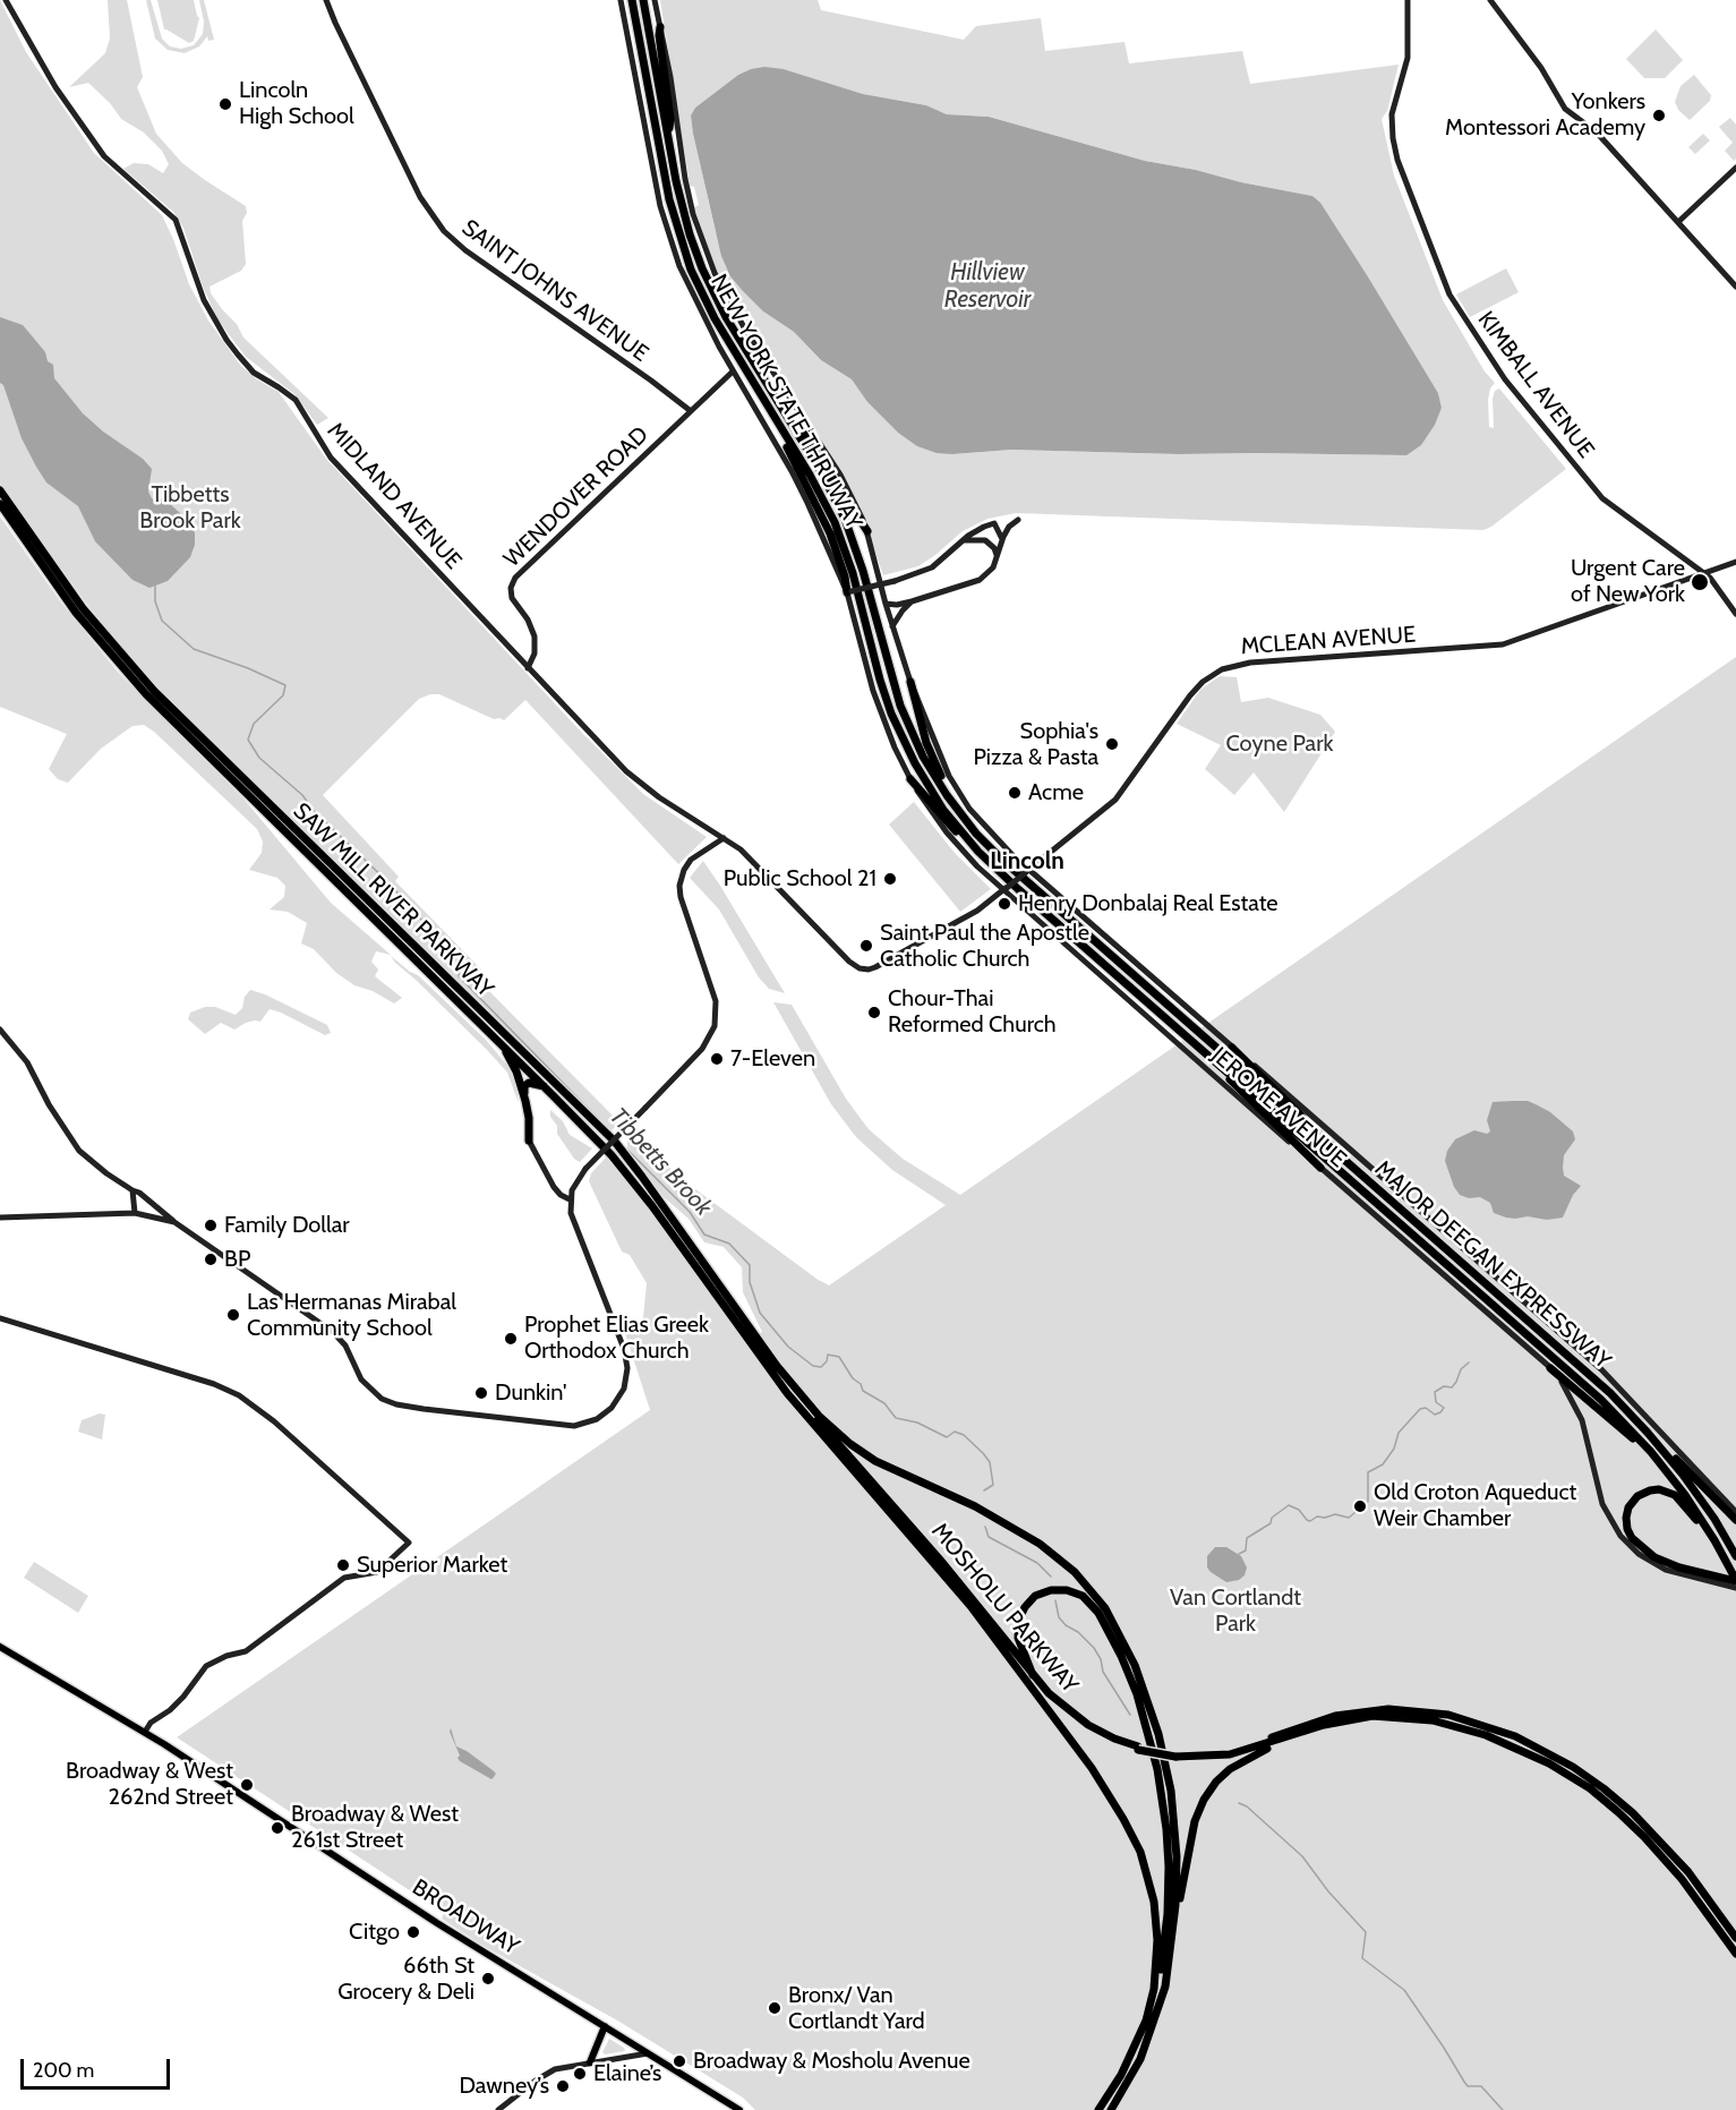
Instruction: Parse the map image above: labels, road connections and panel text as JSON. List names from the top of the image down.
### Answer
{
  "streets": {
    "highway": [
      "NEW YORK STATE THRUWAY",
      "SAW MILL RIVER PARKWAY",
      "MAJOR DEEGAN EXPRESSWAY",
      "MOSHOLU PARKWAY"
    ],
    "main road": ["BROADWAY"],
    "street": [
      "SAINT JOHNS AVENUE",
      "KIMBALL AVENUE",
      "MIDLAND AVENUE",
      "WENDOVER ROAD",
      "MCLEAN AVENUE",
      "JEROME AVENUE"
    ]
  },
  "crossings": [
    ["SAINT JOHNS AVENUE", "WENDOVER ROAD"],
    ["KIMBALL AVENUE", "MCLEAN AVENUE"],
    ["NEW YORK STATE THRUWAY", "MAJOR DEEGAN EXPRESSWAY"],
    ["MIDLAND AVENUE", "WENDOVER ROAD"],
    ["MIDLAND AVENUE", "MCLEAN AVENUE"],
    ["WENDOVER ROAD", "JEROME AVENUE"],
    ["MCLEAN AVENUE", "JEROME AVENUE"]
  ],
  "districts": ["Lincoln"],
  "water": ["Hillview Reservoir", "Tibbetts Brook"],
  "parks": ["Tibbetts Brook Park", "Coyne Park", "Van Cortlandt Park"],
  "places": [
    "Lincoln High School",
    "Yonkers Montessori Academy",
    "Urgent Care of New York",
    "Sophia's Pizza & Pasta",
    "Acme",
    "Public School 21",
    "Henry Donbalaj Real Estate",
    "Saint Paul the Apostle Catholic Church",
    "Chour-Thai Reformed Church",
    "7-Eleven",
    "Family Dollar",
    "BP",
    "Las Hermanas Mirabal Community School",
    "Prophet Elias Greek Orthodox Church",
    "Dunkin'",
    "Old Croton Aqueduct Weir Chamber",
    "Superior Market",
    "Broadway & West 262nd Street",
    "Broadway & West 261st Street",
    "Citgo",
    "66th St Grocery & Deli",
    "Bronx/ Van Cortlandt Yard",
    "Broadway & Mosholu Avenue",
    "Elaine’s",
    "Dawney’s"
  ],
  "scale_bar": "200 m"
}
